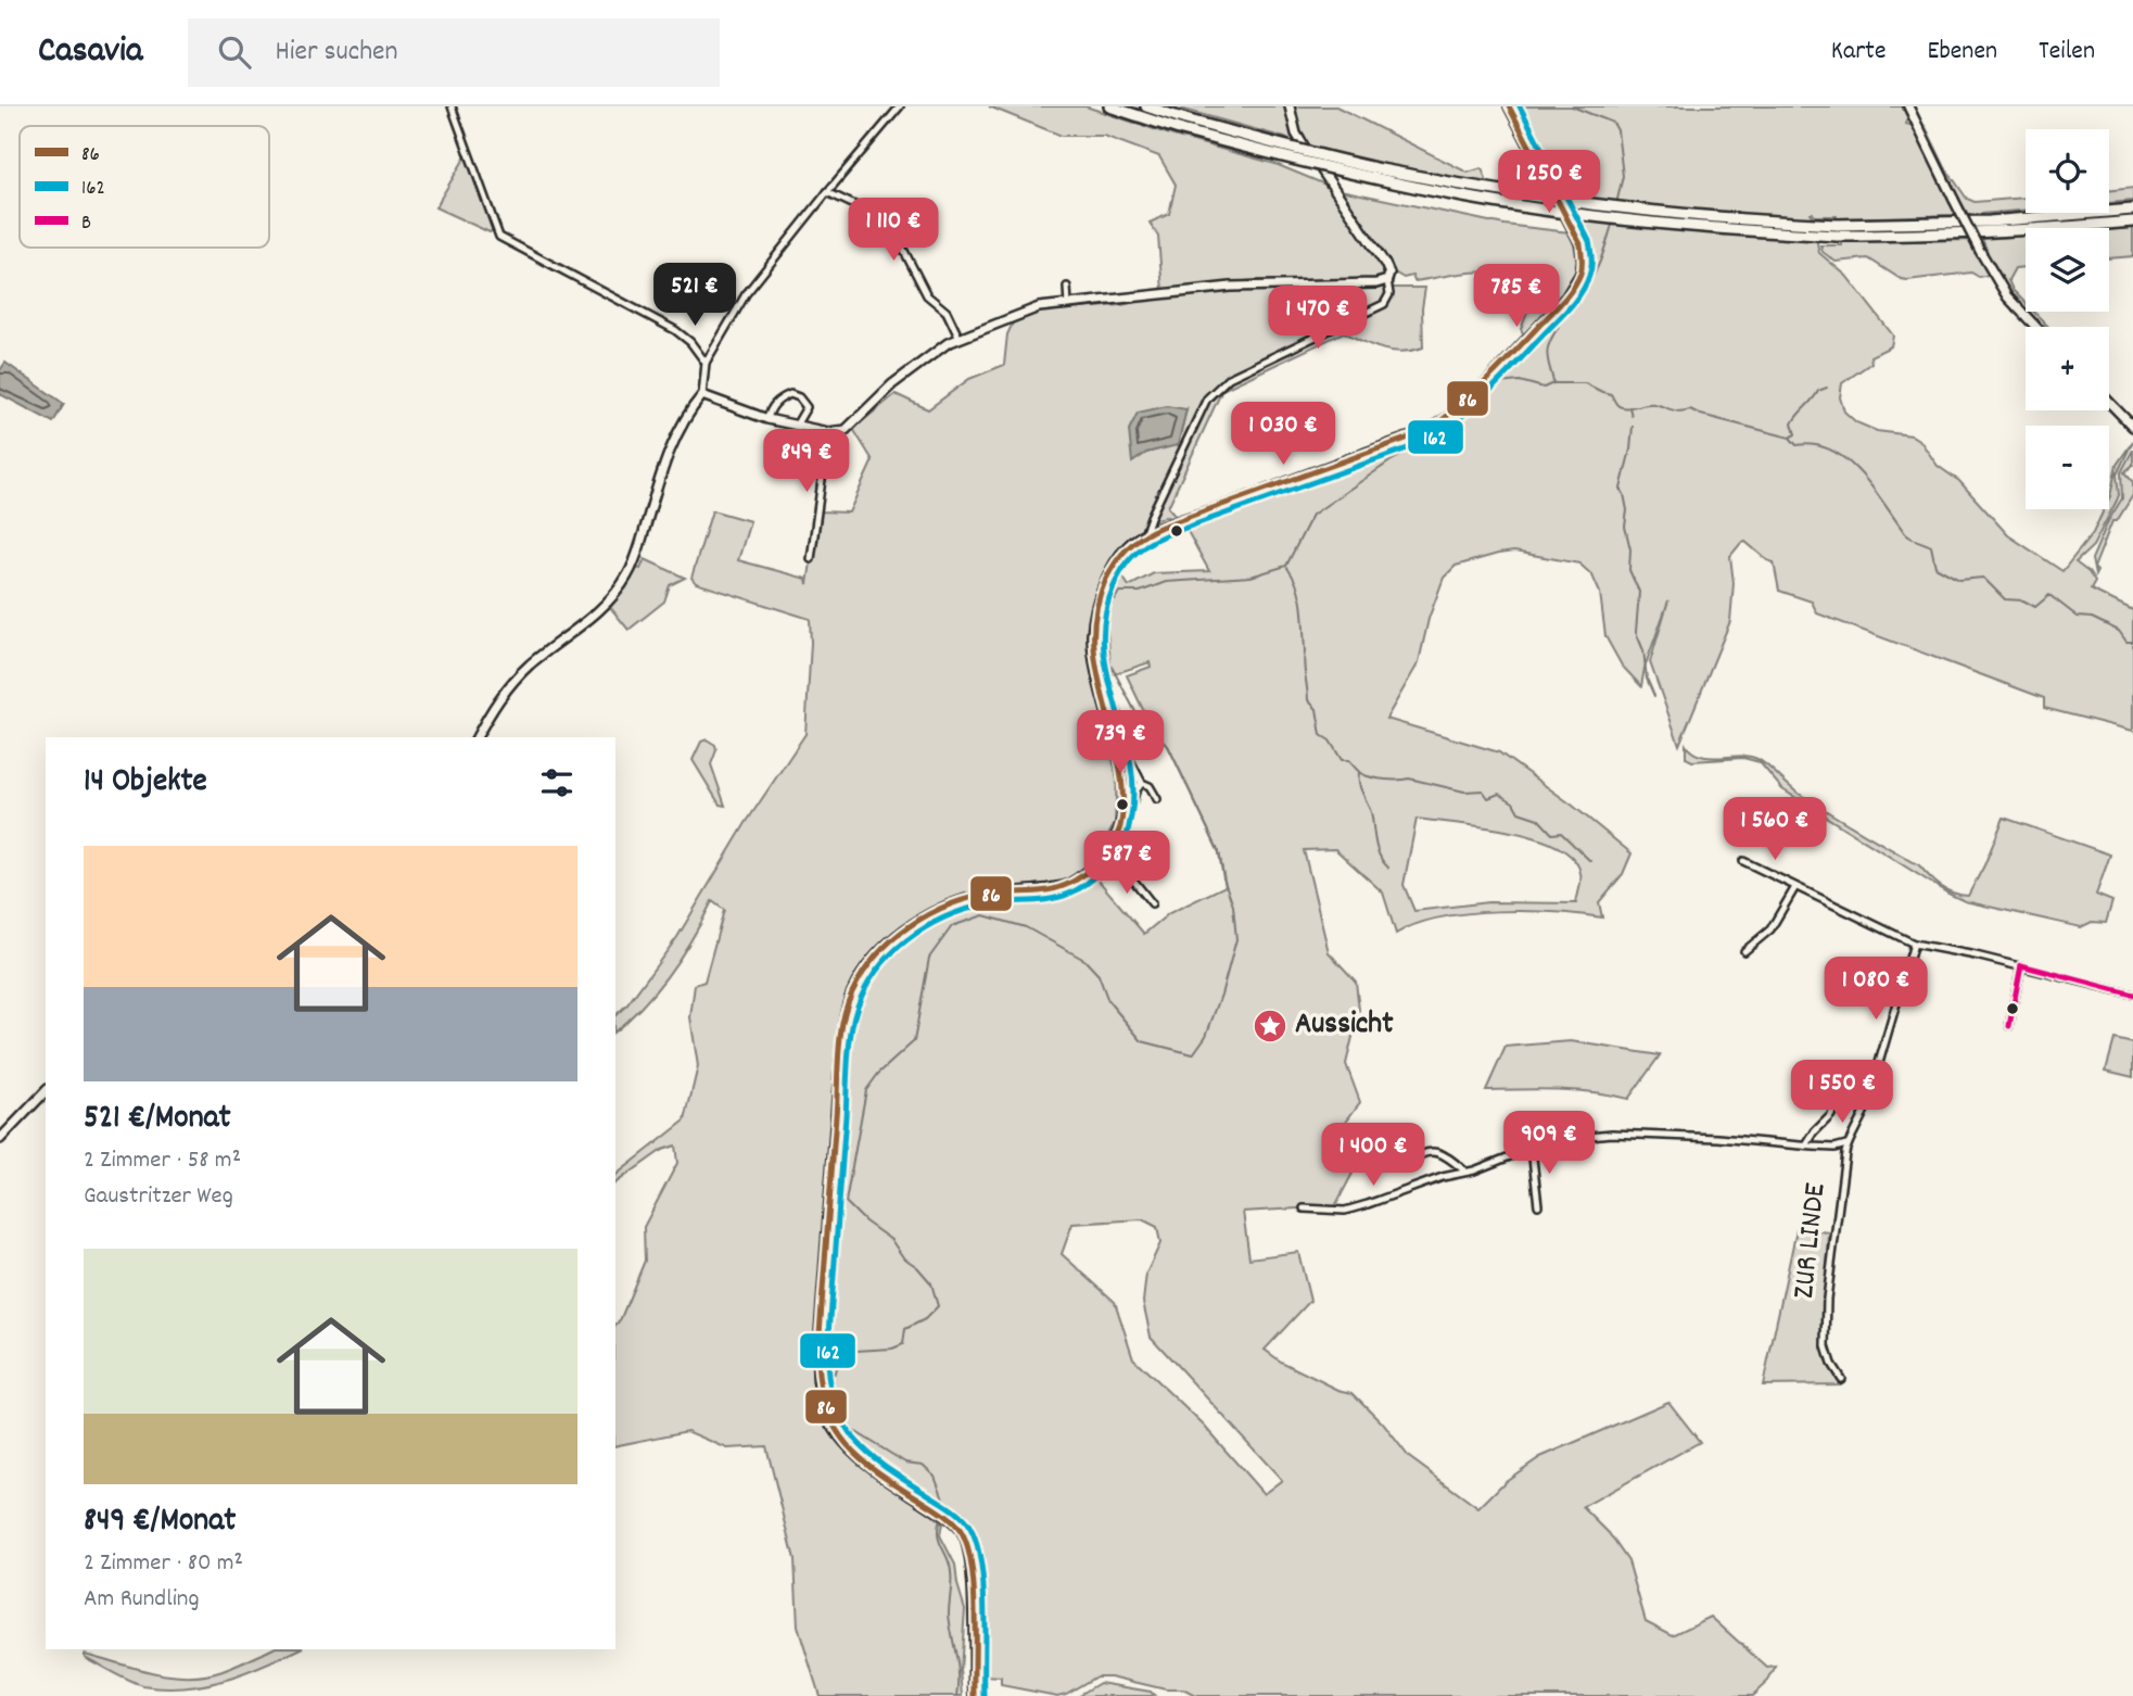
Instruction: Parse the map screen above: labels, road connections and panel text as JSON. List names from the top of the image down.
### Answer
{
  "streets": {
    "street": ["ZUR LINDE"]
  },
  "places": {
    "place": ["Aussicht"]
  },
  "lines": ["transit line 86", "transit line 162", "transit line B"],
  "legend": ["86", "162", "B"],
  "page": {
    "header": "Casavia",
    "search": "Hier suchen",
    "nav": ["Karte", "Ebenen", "Teilen"],
    "map_buttons": ["+", "−"],
    "price": [
      "1 250 €",
      "1 110 €",
      "521 €",
      "785 €",
      "1 470 €",
      "1 030 €",
      "849 €",
      "739 €",
      "1 560 €",
      "587 €",
      "1 080 €",
      "1 550 €",
      "909 €",
      "1 400 €"
    ],
    "heading": "14 Objekte",
    "list": [
      {
        "name": "521 €/Monat",
        "note": "2 Zimmer · 58 m² · Gaustritzer Weg"
      },
      {
        "name": "849 €/Monat",
        "note": "2 Zimmer · 80 m² · Am Rundling"
      }
    ]
  }
}
